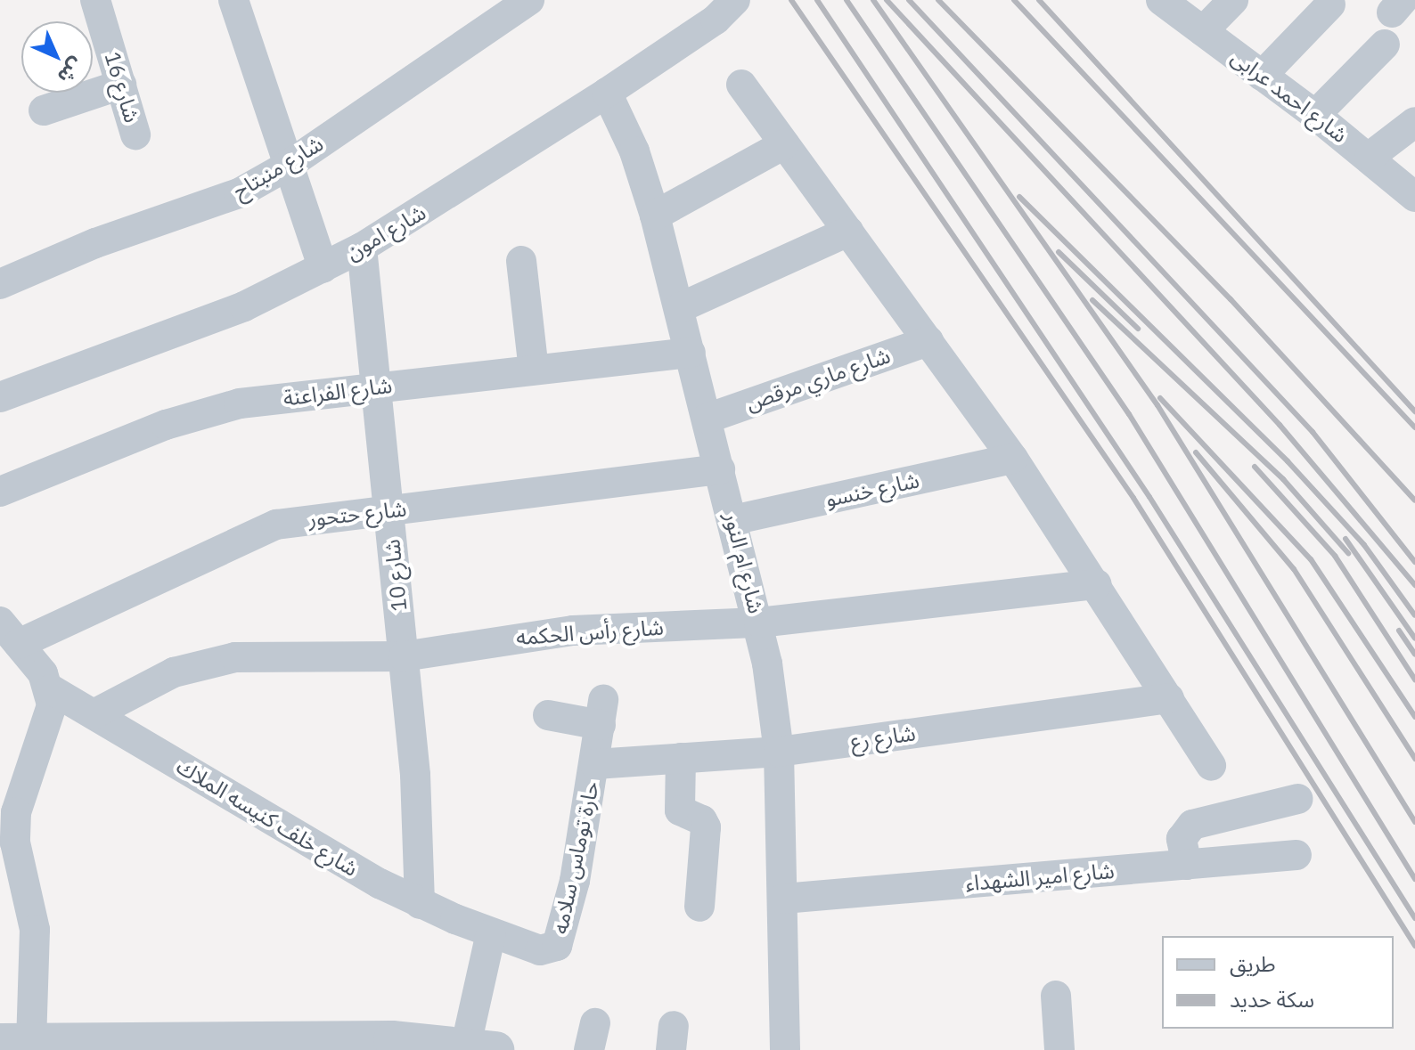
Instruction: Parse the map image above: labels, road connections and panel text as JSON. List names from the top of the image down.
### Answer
{
  "streets": {
    "street": [
      "شارع 16",
      "شارع احمد عرابى",
      "شارع منبتاح",
      "شارع امون",
      "شارع ماري مرقص",
      "شارع الفراعنة",
      "شارع خنسو",
      "شارع حتحور",
      "شارع ام النور",
      "شارع 10",
      "شارع رأس الحكمه",
      "شارع رع",
      "شارع خلف كنيسه الملاك",
      "حارة توماس سلامه",
      "شارع امير الشهداء"
    ]
  },
  "crossings": [
    ["شارع امون", "شارع ام النور"],
    ["شارع امون", "شارع 10"],
    ["شارع ماري مرقص", "شارع ام النور"],
    ["شارع الفراعنة", "شارع ام النور"],
    ["شارع الفراعنة", "شارع 10"],
    ["شارع خنسو", "شارع ام النور"],
    ["شارع حتحور", "شارع ام النور"],
    ["شارع حتحور", "شارع 10"],
    ["شارع ام النور", "شارع رأس الحكمه"],
    ["شارع ام النور", "شارع رع"],
    ["شارع ام النور", "شارع امير الشهداء"],
    ["شارع 10", "شارع رأس الحكمه"],
    ["شارع 10", "شارع خلف كنيسه الملاك"],
    ["شارع رأس الحكمه", "شارع خلف كنيسه الملاك"],
    ["شارع رع", "حارة توماس سلامه"],
    ["شارع خلف كنيسه الملاك", "حارة توماس سلامه"]
  ],
  "legend": ["طريق", "سكة حديد"],
  "north": "bottom right"
}
